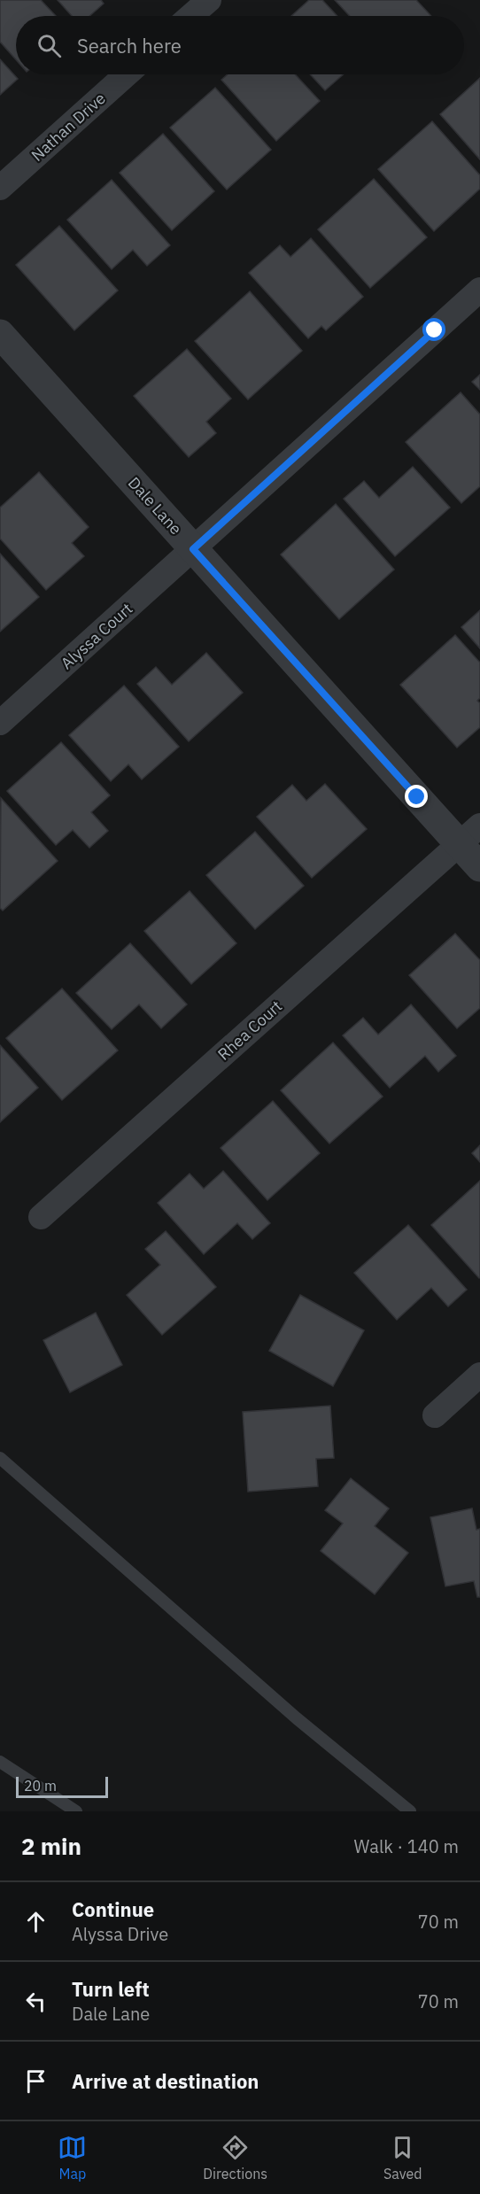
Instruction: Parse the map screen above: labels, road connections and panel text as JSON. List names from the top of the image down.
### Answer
{
  "streets": {
    "street": [
      "Nathan Drive",
      "Dale Lane",
      "Alyssa Court",
      "Rhea Court"
    ]
  },
  "crossings": [
    ["Dale Lane", "Alyssa Court"],
    ["Dale Lane", "Rhea Court"]
  ],
  "scale_bar": "20 m",
  "page": {
    "search": "Search here",
    "scale": "20 m",
    "heading": ["2 min", "Walk · 140 m"],
    "list": [
      ["Continue", "Alyssa Drive", "70 m"],
      ["Turn left", "Dale Lane", "70 m"],
      "Arrive at destination"
    ],
    "nav": ["Map", "Directions", "Saved"]
  }
}
